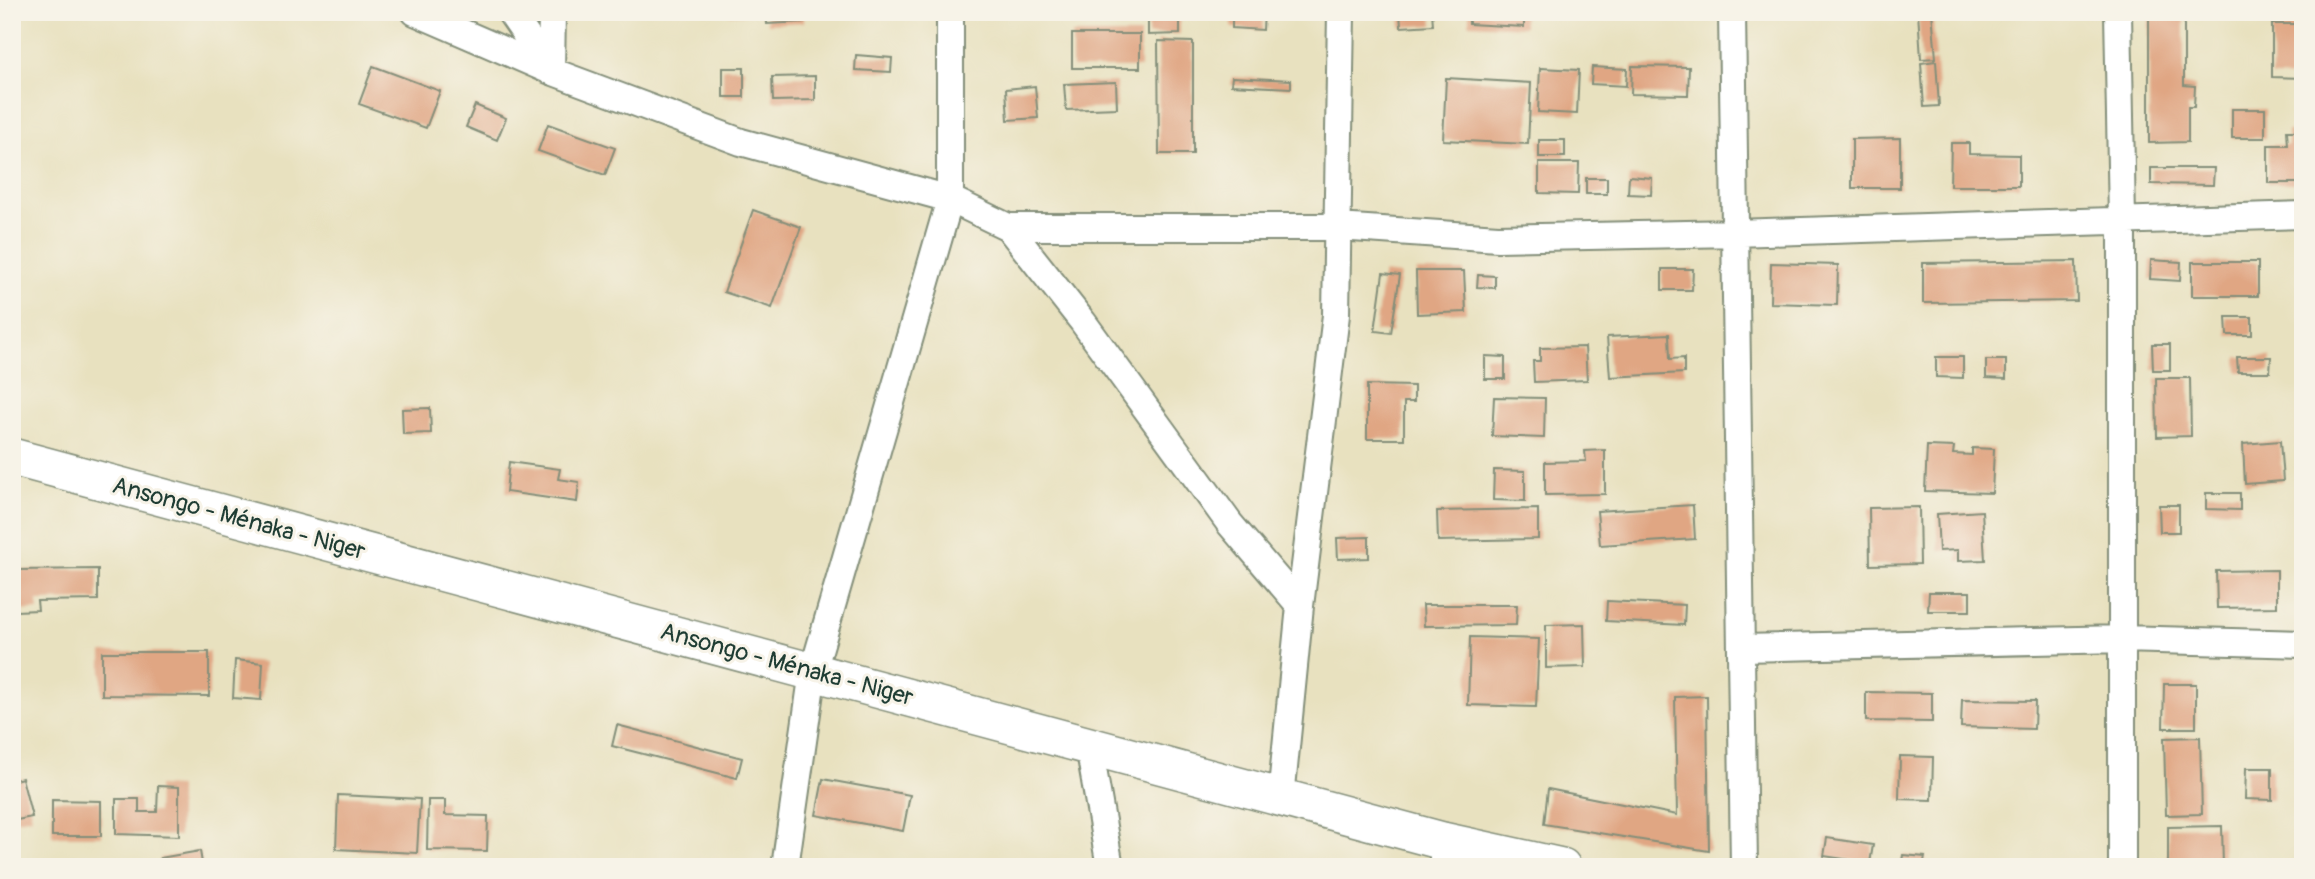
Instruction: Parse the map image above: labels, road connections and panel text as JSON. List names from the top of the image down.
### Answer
{
  "streets": {
    "main road": ["Ansongo - Ménaka - Niger"]
  }
}
